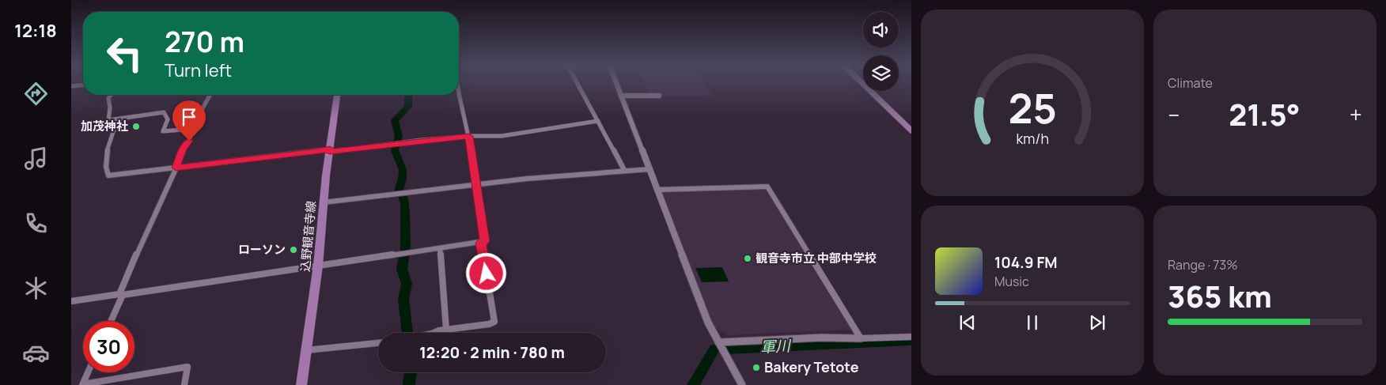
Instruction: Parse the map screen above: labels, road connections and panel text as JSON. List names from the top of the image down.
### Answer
{
  "streets": {
    "main road": ["込野観音寺線"]
  },
  "water": ["軍川"],
  "places": [
    "加茂神社",
    "ローソン",
    "観音寺市立 中部中学校",
    "Bakery Tetote"
  ],
  "page": {
    "tabs": "12:18",
    "tile": [
      "Climate",
      ["Range · 73%", "365 km"]
    ],
    "turn": ["270 m", "Turn left"],
    "heat": ["−", "21.5°", "+"],
    "song": ["104.9 FM", "Music"],
    "limit": "30",
    "trip": "12:20 · 2 min · 780 m",
    "gauge": ["25", "km/h"]
  }
}
